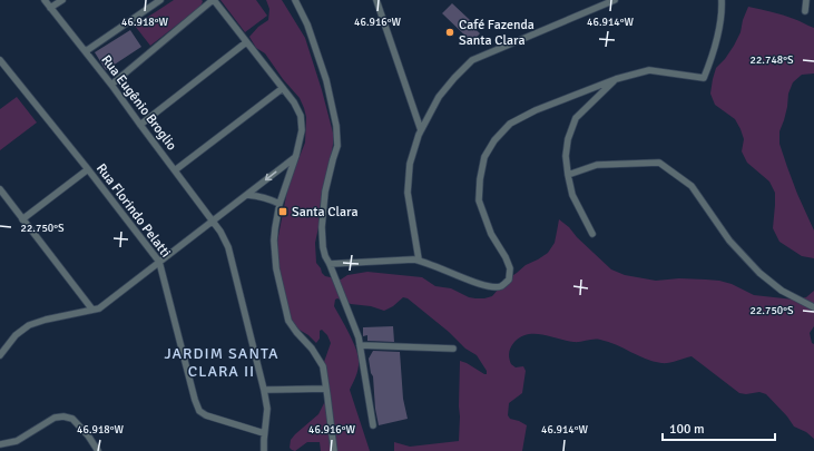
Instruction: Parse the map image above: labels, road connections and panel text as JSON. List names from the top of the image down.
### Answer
{
  "streets": {
    "street": ["Rua Eugênio Broglio", "Rua Florindo Pelatti"]
  },
  "crossings": [
    ["Rua Eugênio Broglio", "Rua Florindo Pelatti"]
  ],
  "districts": ["JARDIM SANTA CLARA II"],
  "places": {
    "other": ["Café Fazenda Santa Clara"],
    "transit": ["Santa Clara"]
  },
  "scale_bar": "100 m",
  "coordinates": [
    "46.918°W",
    "46.916°W",
    "46.914°W",
    "22.748°S",
    "22.750°S"
  ]
}
